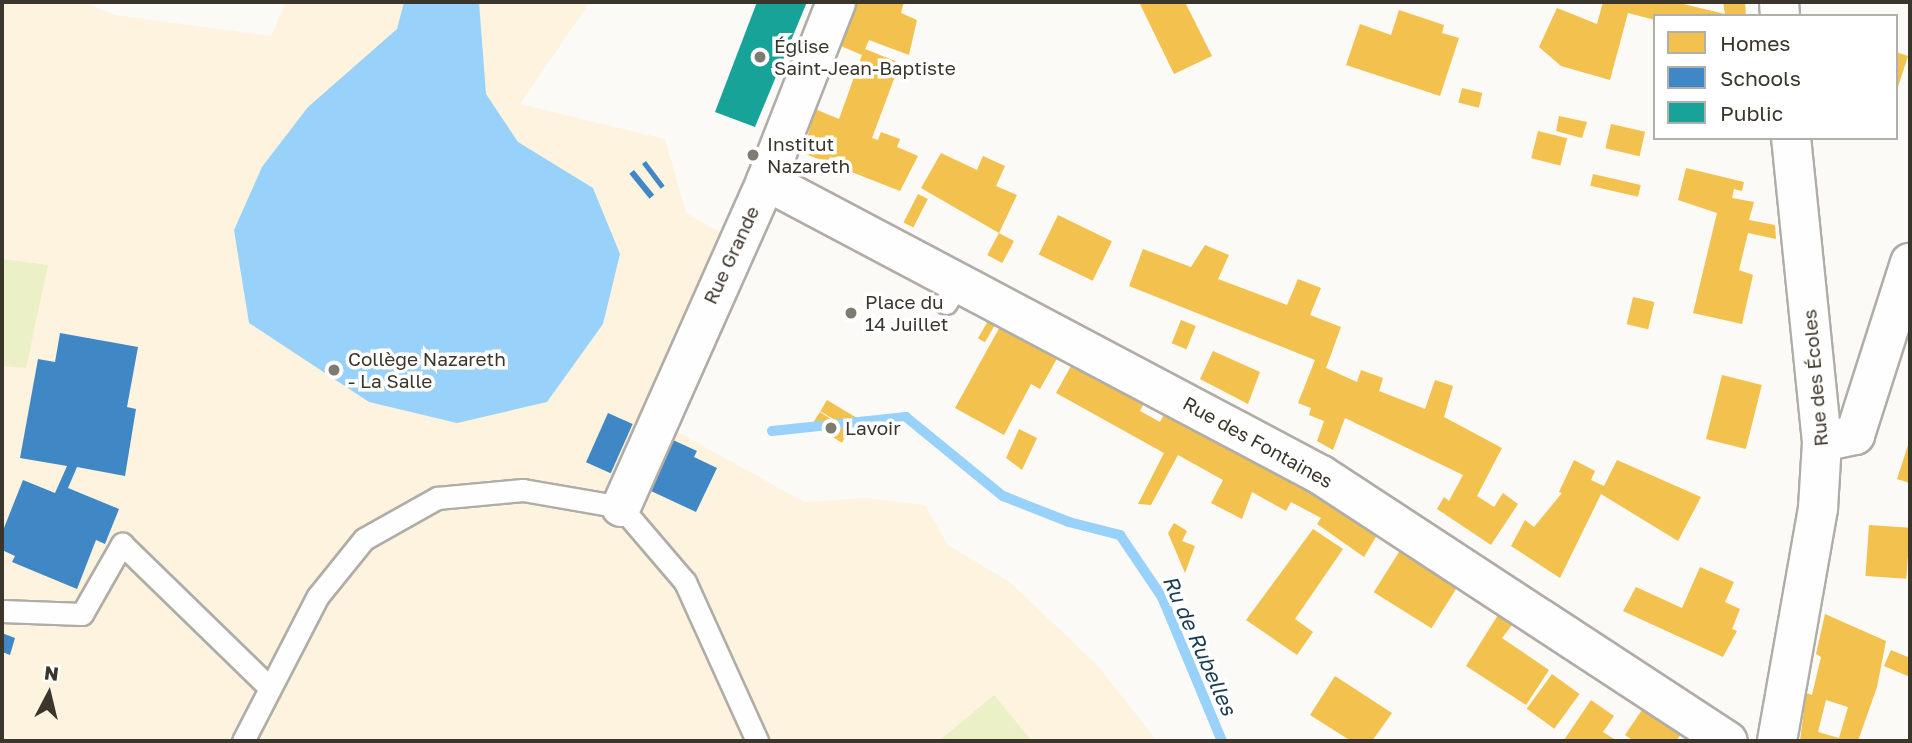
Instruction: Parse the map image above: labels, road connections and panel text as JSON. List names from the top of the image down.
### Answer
{
  "streets": {
    "street": ["Rue Grande", "Rue des Écoles", "Rue des Fontaines"]
  },
  "crossings": [
    ["Rue Grande", "Rue des Fontaines"]
  ],
  "water": ["Ru de Rubelles"],
  "places": [
    "Église Saint-Jean-Baptiste",
    "Institut Nazareth",
    "Place du 14 Juillet",
    "Collège Nazareth - La Salle",
    "Lavoir"
  ],
  "legend": ["Homes", "Schools", "Public"],
  "north": "top"
}
